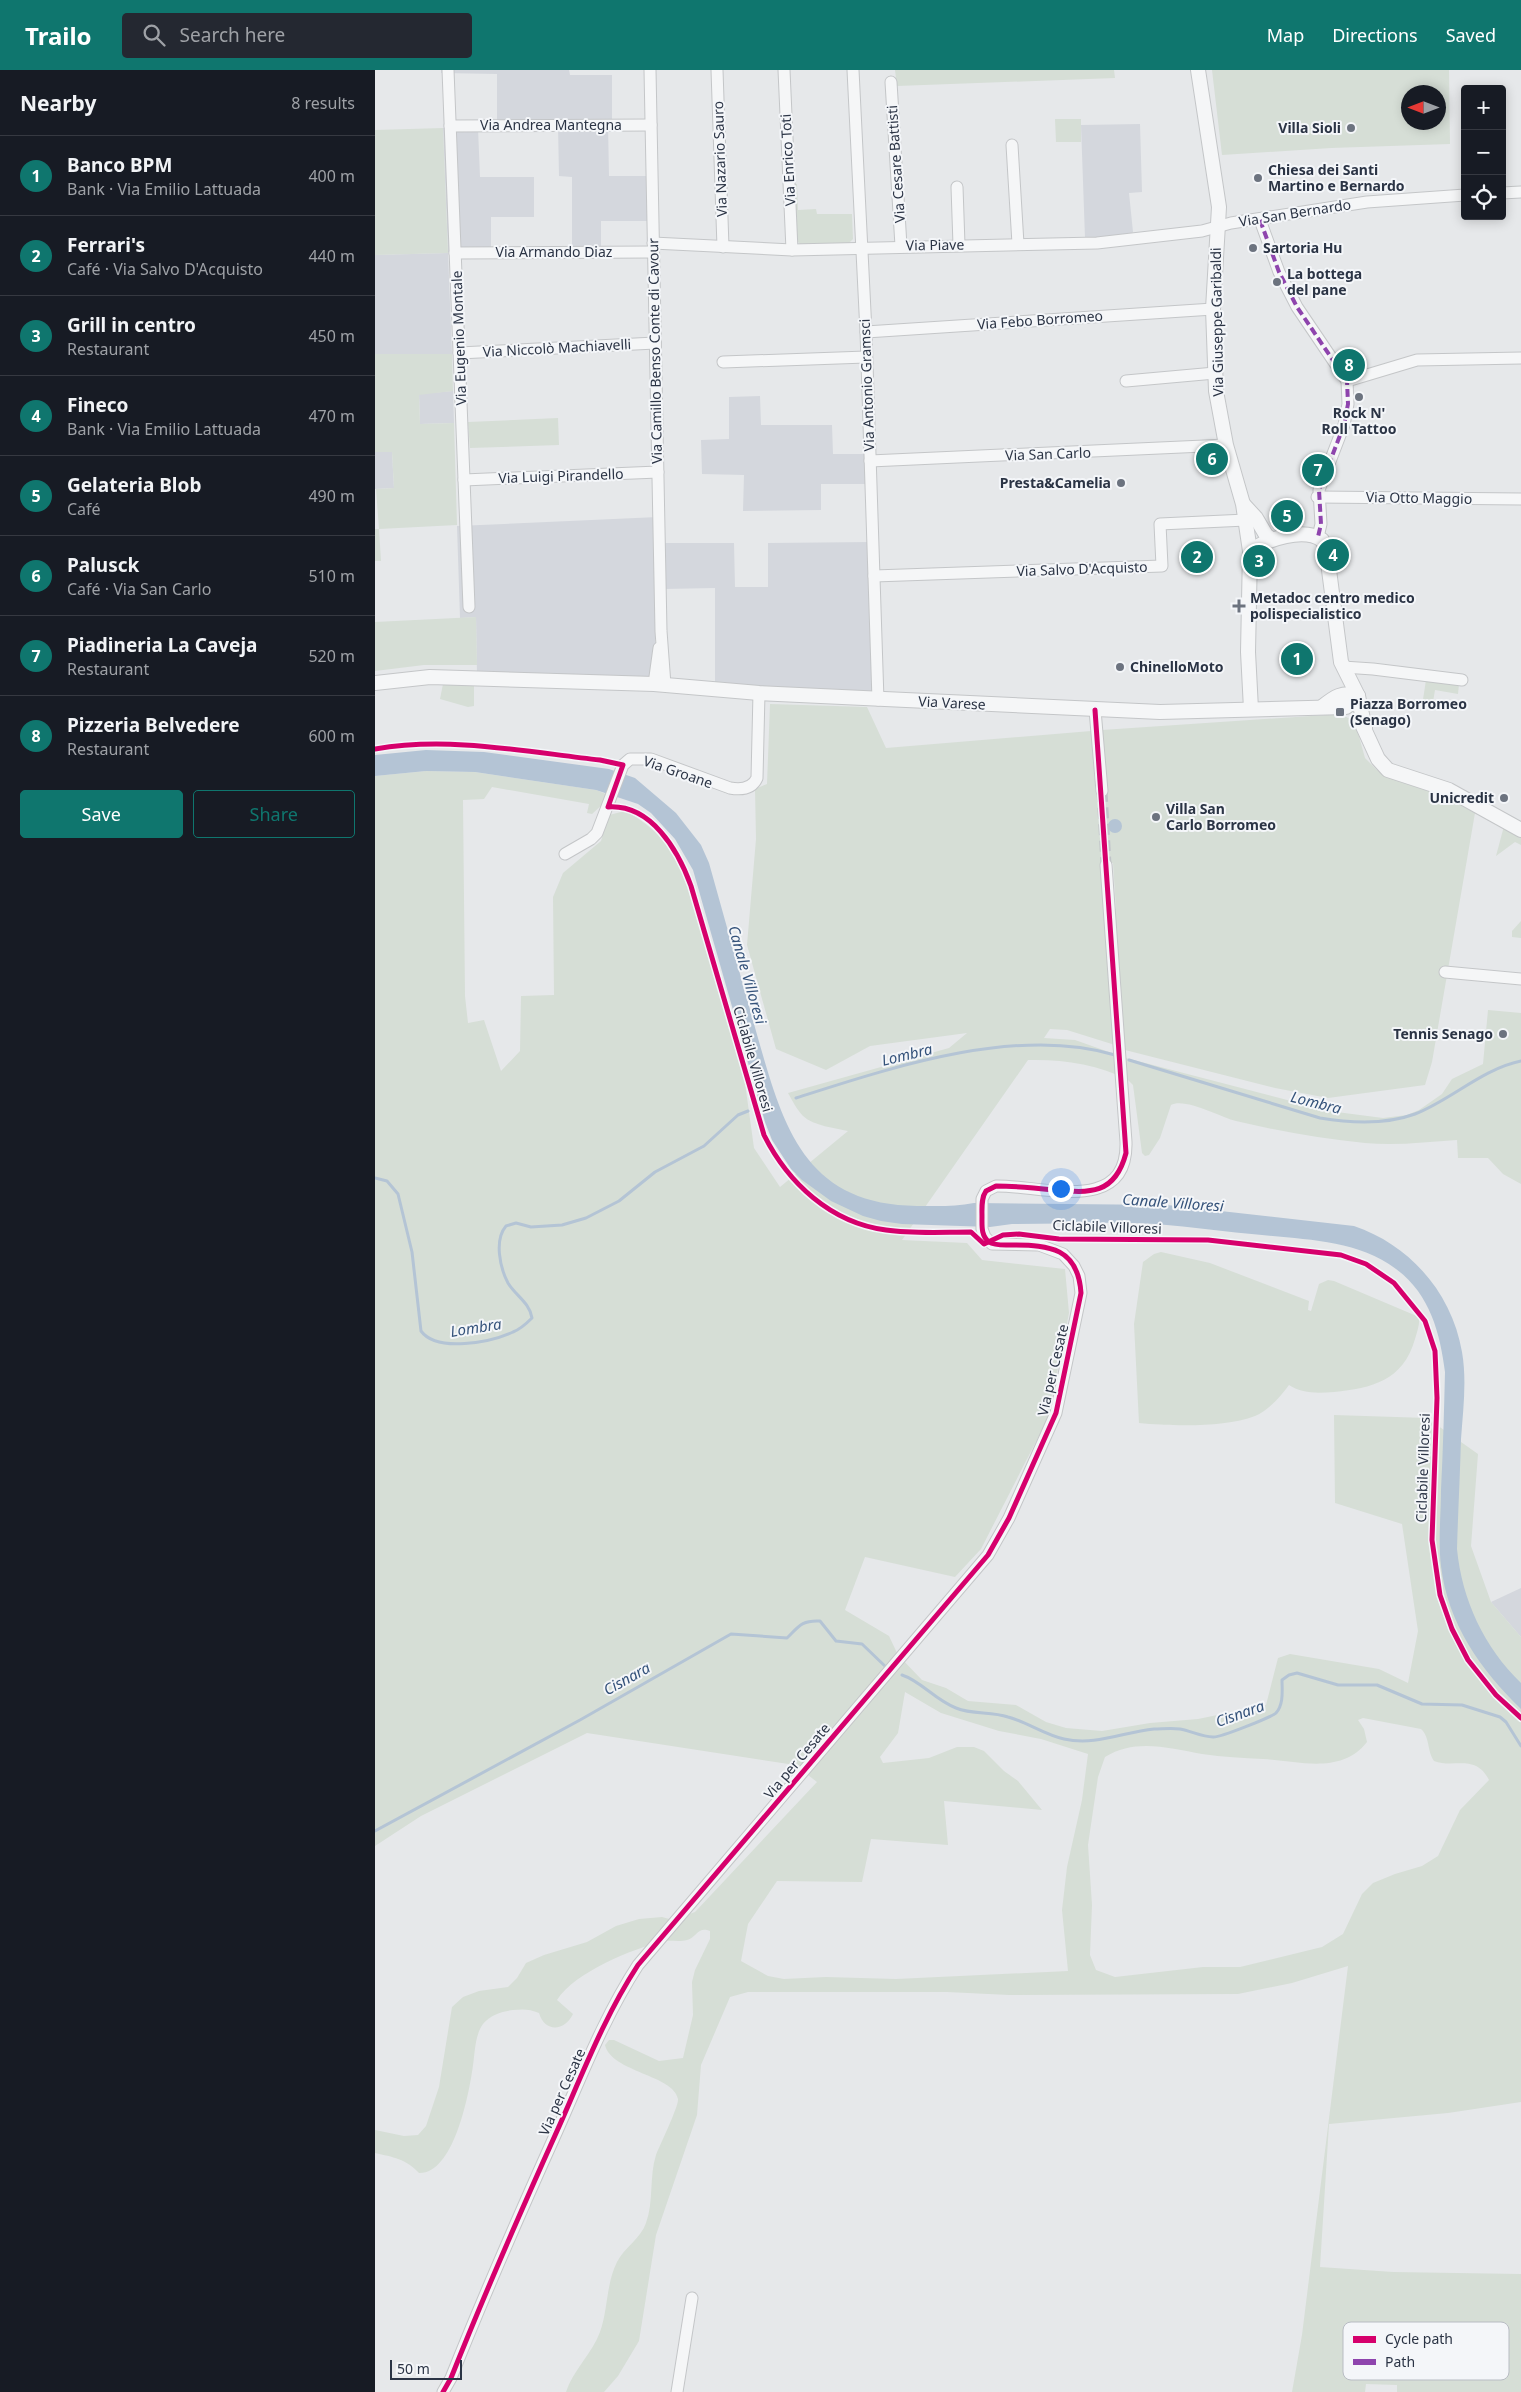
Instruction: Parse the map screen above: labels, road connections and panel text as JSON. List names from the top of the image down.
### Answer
{
  "streets": {
    "street": [
      "Via Andrea Mantegna",
      "Via Nazario Sauro",
      "Via Enrico Toti",
      "Via Cesare Battisti",
      "Via San Bernardo",
      "Via Piave",
      "Via Armando Diaz",
      "Via Febo Borromeo",
      "Via Giuseppe Garibaldi",
      "Via Eugenio Montale",
      "Via Niccolò Machiavelli",
      "Via Camillo Benso Conte di Cavour",
      "Via Antonio Gramsci",
      "Via San Carlo",
      "Via Luigi Pirandello",
      "Via Otto Maggio",
      "Via Salvo D'Acquisto",
      "Via Varese",
      "Via Groane",
      "Via per Cesate"
    ],
    "cycle path": ["Ciclabile Villoresi"]
  },
  "crossings": [
    ["Via Andrea Mantegna", "Via Eugenio Montale"],
    ["Via Andrea Mantegna", "Via Camillo Benso Conte di Cavour"],
    ["Via Nazario Sauro", "Via Piave"],
    ["Via Enrico Toti", "Via Piave"],
    ["Via Cesare Battisti", "Via Piave"],
    ["Via San Bernardo", "Via Piave"],
    ["Via San Bernardo", "Via Giuseppe Garibaldi"],
    ["Via Piave", "Via Armando Diaz"],
    ["Via Piave", "Via Giuseppe Garibaldi"],
    ["Via Piave", "Via Camillo Benso Conte di Cavour"],
    ["Via Piave", "Via Antonio Gramsci"],
    ["Via Armando Diaz", "Via Eugenio Montale"],
    ["Via Armando Diaz", "Via Camillo Benso Conte di Cavour"],
    ["Via Febo Borromeo", "Via Giuseppe Garibaldi"],
    ["Via Febo Borromeo", "Via Antonio Gramsci"],
    ["Via Giuseppe Garibaldi", "Via San Carlo"],
    ["Via Giuseppe Garibaldi", "Via Salvo D'Acquisto"],
    ["Via Eugenio Montale", "Via Niccolò Machiavelli"],
    ["Via Eugenio Montale", "Via Luigi Pirandello"],
    ["Via Niccolò Machiavelli", "Via Camillo Benso Conte di Cavour"],
    ["Via Camillo Benso Conte di Cavour", "Via Luigi Pirandello"],
    ["Via Camillo Benso Conte di Cavour", "Via Varese"],
    ["Via Antonio Gramsci", "Via San Carlo"],
    ["Via Antonio Gramsci", "Via Salvo D'Acquisto"],
    ["Via Antonio Gramsci", "Via Varese"],
    ["Via Varese", "Via Groane"]
  ],
  "water": ["Canale Villoresi", "Lombra", "Cisnara"],
  "places": {
    "other": [
      "Villa Sioli",
      "Chiesa dei Santi Martino e Bernardo",
      "Sartoria Hu",
      "La bottega del pane",
      "Rock N' Roll Tattoo",
      "Presta&Camelia",
      "ChinelloMoto",
      "Unicredit",
      "Villa San Carlo Borromeo",
      "Tennis Senago"
    ],
    "health": ["Metadoc centro medico polispecialistico"],
    "transit": ["Piazza Borromeo (Senago)"]
  },
  "legend": ["Cycle path", "Path"],
  "scale_bar": "50 m",
  "north": "left",
  "page": {
    "header": "Trailo",
    "search": "Search here",
    "nav": ["Map", "Directions", "Saved"],
    "heading": ["Nearby", "8 results"],
    "map_buttons": ["+", "−"],
    "list": [
      {
        "mark": "1",
        "name": "Banco BPM",
        "note": "Bank · Via Emilio Lattuada",
        "value": "400 m"
      },
      {
        "mark": "2",
        "name": "Ferrari's",
        "note": "Café · Via Salvo D'Acquisto",
        "value": "440 m"
      },
      {
        "mark": "3",
        "name": "Grill in centro",
        "note": "Restaurant",
        "value": "450 m"
      },
      {
        "mark": "4",
        "name": "Fineco",
        "note": "Bank · Via Emilio Lattuada",
        "value": "470 m"
      },
      {
        "mark": "5",
        "name": "Gelateria Blob",
        "note": "Café",
        "value": "490 m"
      },
      {
        "mark": "6",
        "name": "Palusck",
        "note": "Café · Via San Carlo",
        "value": "510 m"
      },
      {
        "mark": "7",
        "name": "Piadineria La Caveja",
        "note": "Restaurant",
        "value": "520 m"
      },
      {
        "mark": "8",
        "name": "Pizzeria Belvedere",
        "note": "Restaurant",
        "value": "600 m"
      }
    ],
    "pins": [
      "8",
      "6",
      "7",
      "5",
      "4",
      "2",
      "3",
      "1"
    ],
    "buttons": ["Save", "Share"],
    "scale": "50 m"
  }
}
